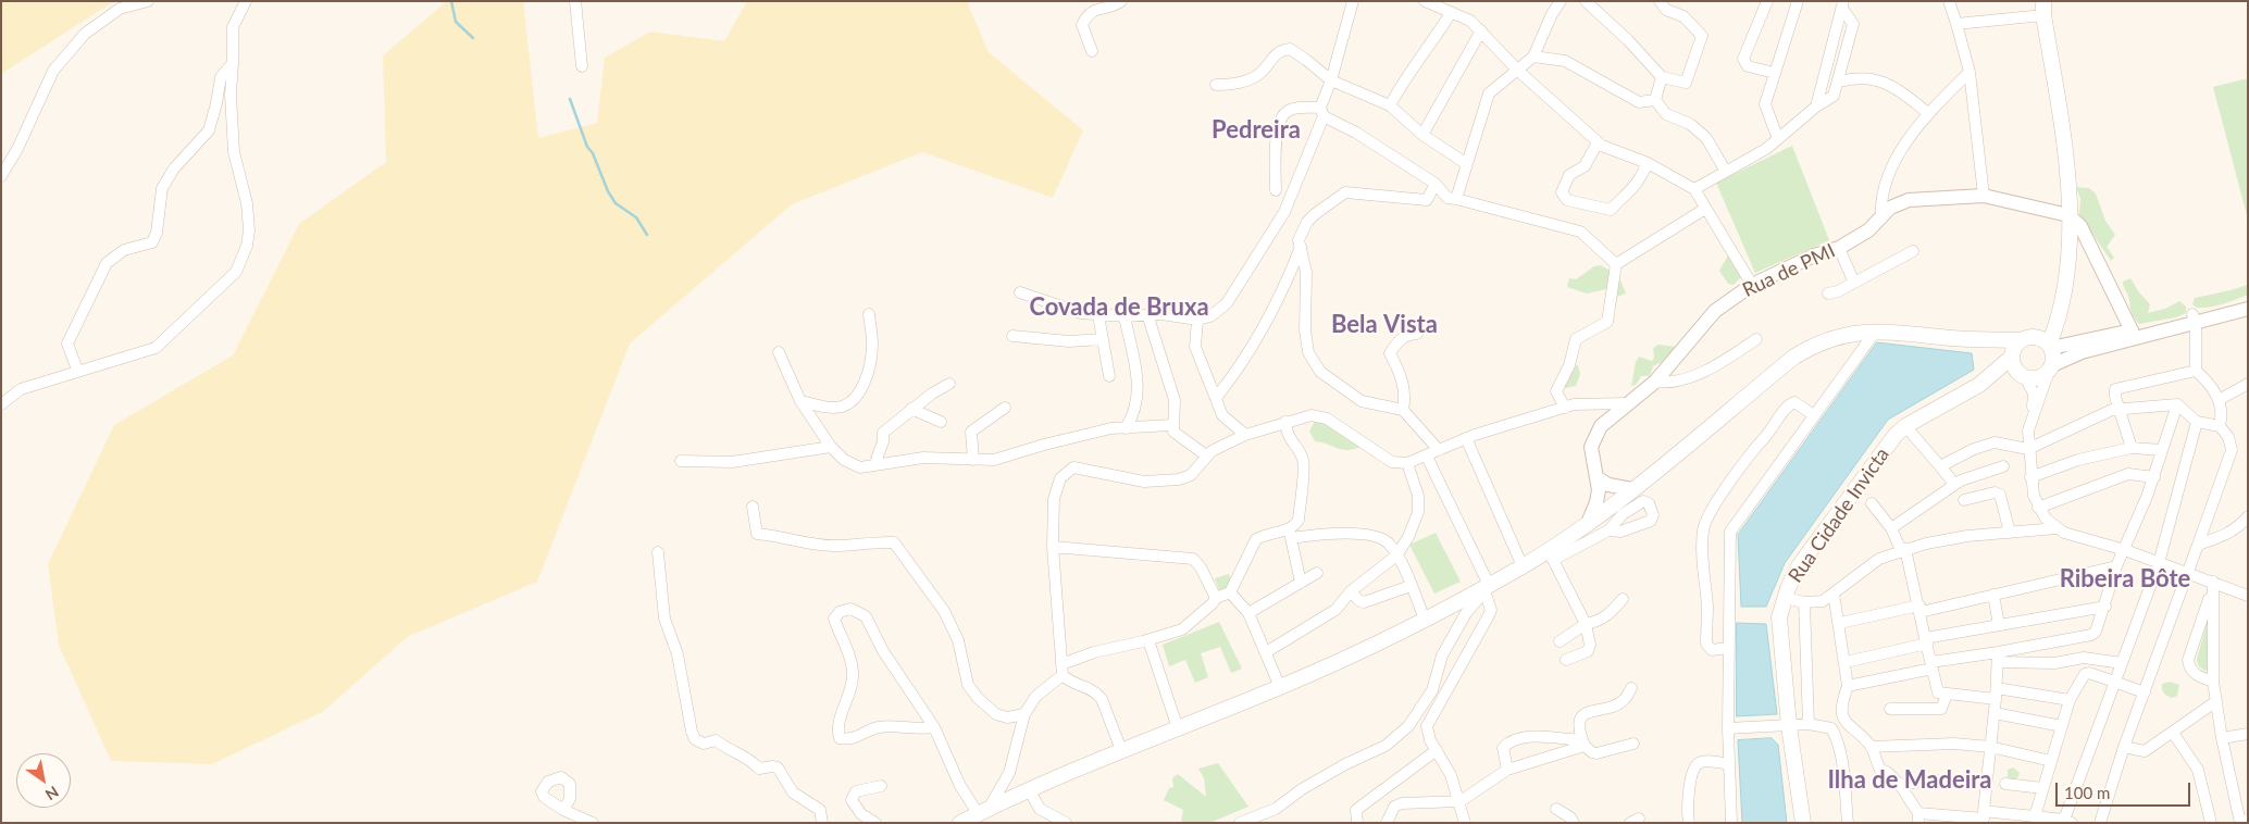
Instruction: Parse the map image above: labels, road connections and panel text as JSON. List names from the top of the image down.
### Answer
{
  "streets": {
    "main road": ["Rua Cidade Invicta"],
    "street": ["Rua de PMI"]
  },
  "districts": [
    "Pedreira",
    "Covada de Bruxa",
    "Bela Vista",
    "Ribeira Bôte",
    "Ilha de Madeira"
  ],
  "scale_bar": "100 m",
  "north": "bottom right"
}
